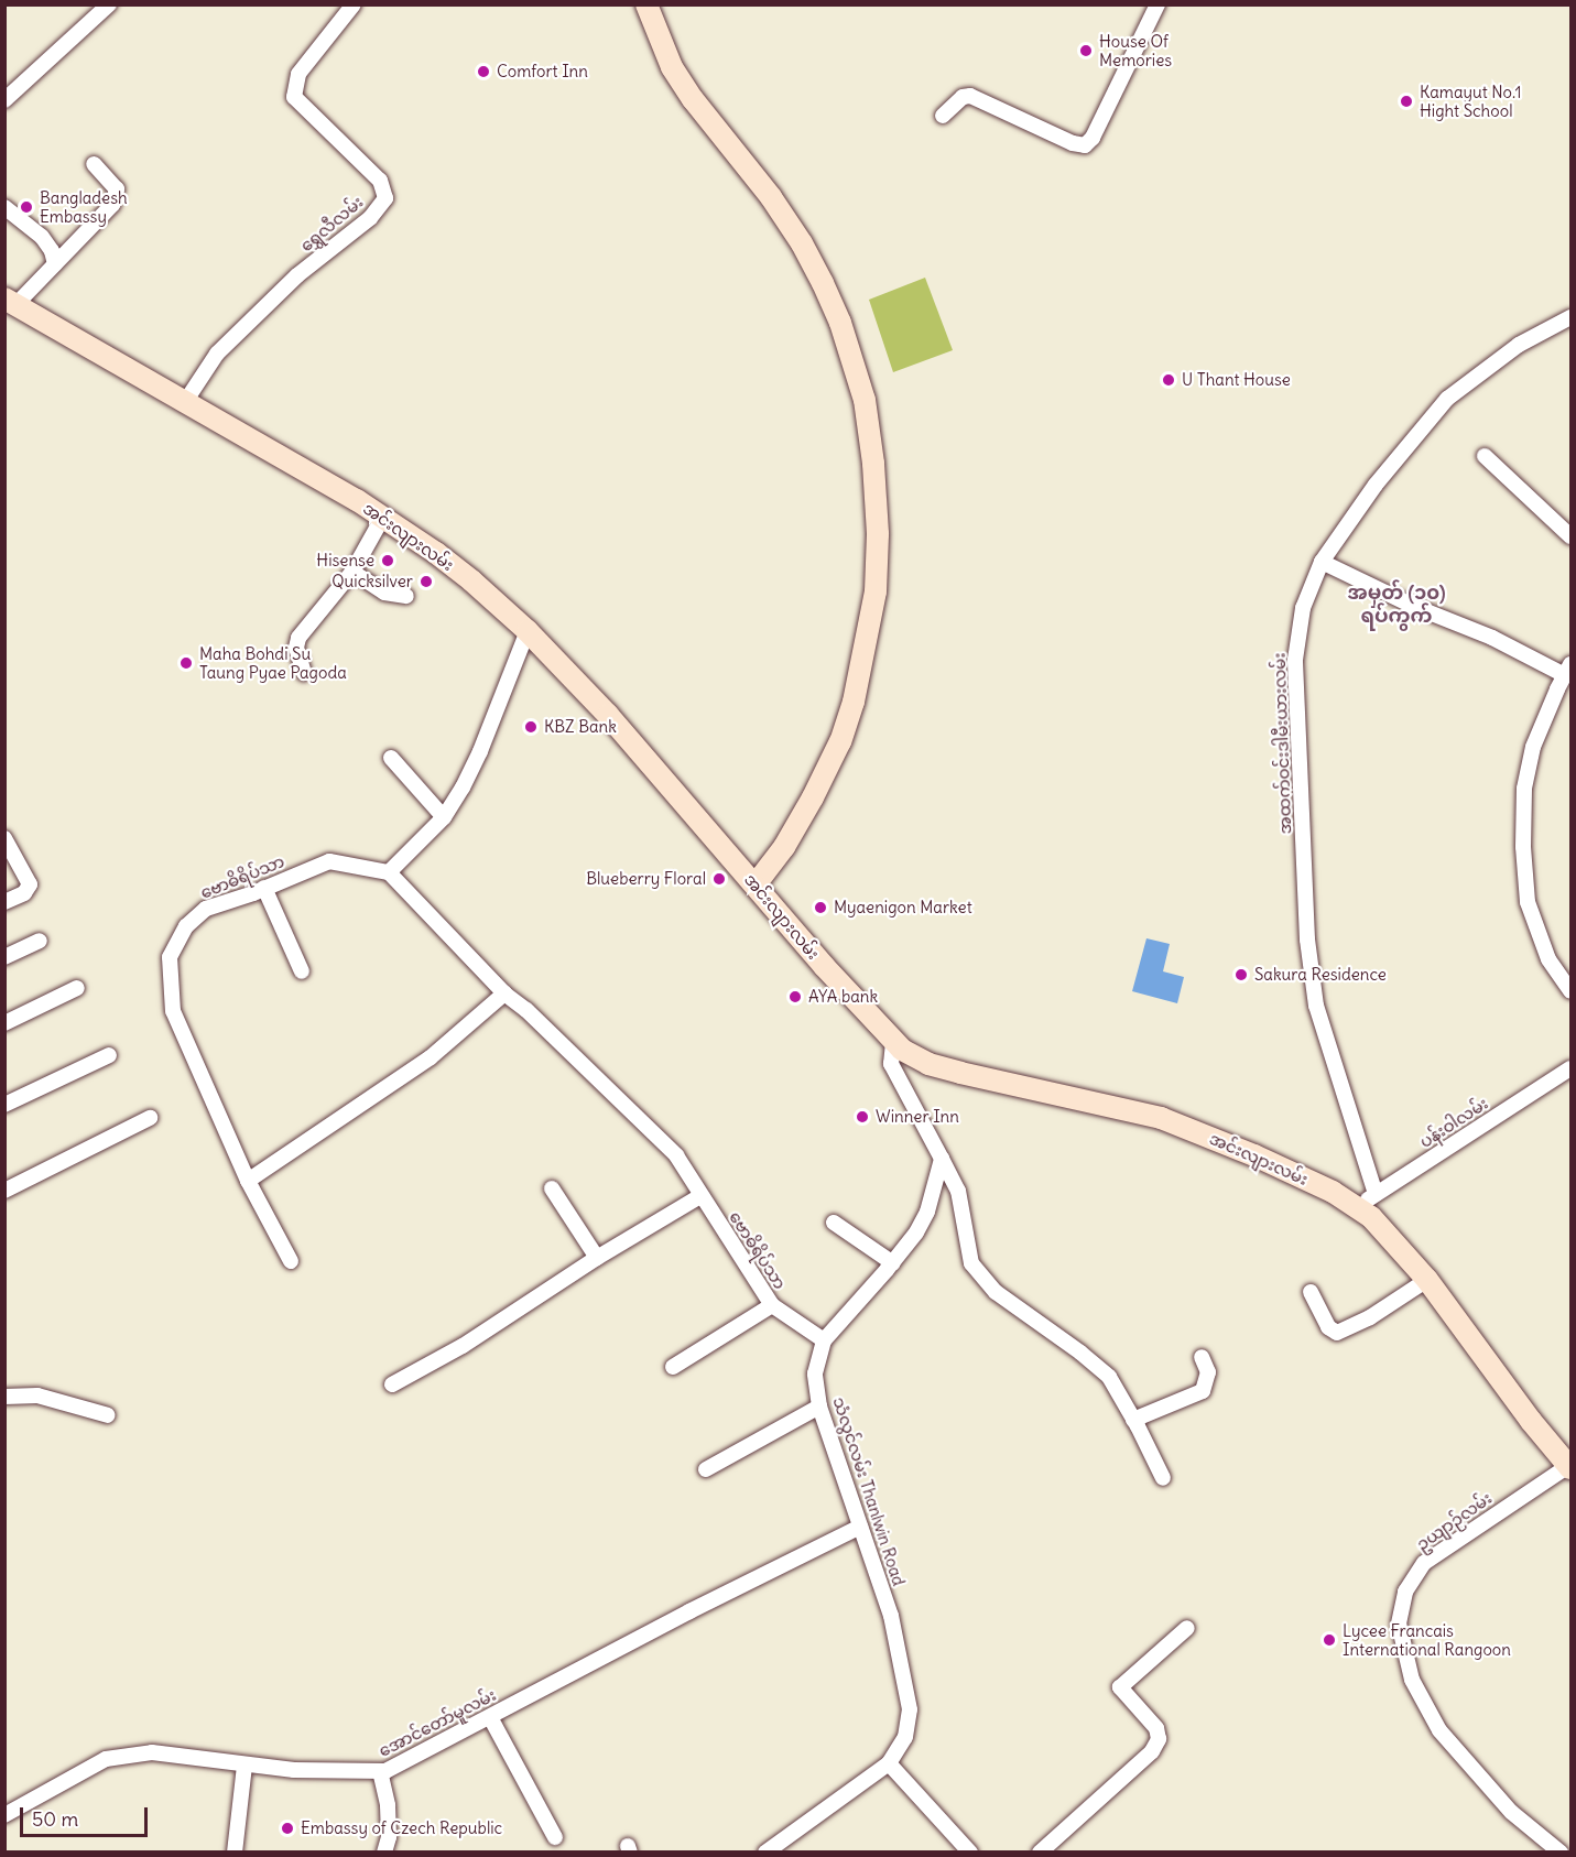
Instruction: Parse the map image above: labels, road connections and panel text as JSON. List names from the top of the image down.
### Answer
{
  "streets": {
    "main road": ["အင်းလျားလမ်း"],
    "street": [
      "ရွှေလီလမ်း",
      "အထက်ဝင်းဒါမီးယားလမ်း",
      "ဗောဓိရိပ်သာ",
      "ပန်းဝါလမ်း",
      "သံလွင်လမ်း Thanlwin Road",
      "ဥယျာဉ်လမ်း",
      "အောင်တော်မူလမ်း"
    ]
  },
  "crossings": [
    ["ရွှေလီလမ်း", "အင်းလျားလမ်း"],
    ["အင်းလျားလမ်း", "ပန်းဝါလမ်း"],
    ["အင်းလျားလမ်း", "ဥယျာဉ်လမ်း"],
    ["အထက်ဝင်းဒါမီးယားလမ်း", "ပန်းဝါလမ်း"],
    ["ဗောဓိရိပ်သာ", "သံလွင်လမ်း Thanlwin Road"],
    ["သံလွင်လမ်း Thanlwin Road", "အောင်တော်မူလမ်း"]
  ],
  "districts": ["အမှတ် (၁၀) ရပ်ကွက်"],
  "places": [
    "House Of Memories",
    "Comfort Inn",
    "Kamayut No.1 Hight School",
    "Bangladesh Embassy",
    "U Thant House",
    "Hisense",
    "Quicksilver",
    "Maha Bohdi Su Taung Pyae Pagoda",
    "KBZ Bank",
    "Blueberry Floral",
    "Myaenigon Market",
    "Sakura Residence",
    "AYA bank",
    "Winner Inn",
    "Lycee Francais International Rangoon",
    "Embassy of Czech Republic"
  ],
  "scale_bar": "50 m"
}
